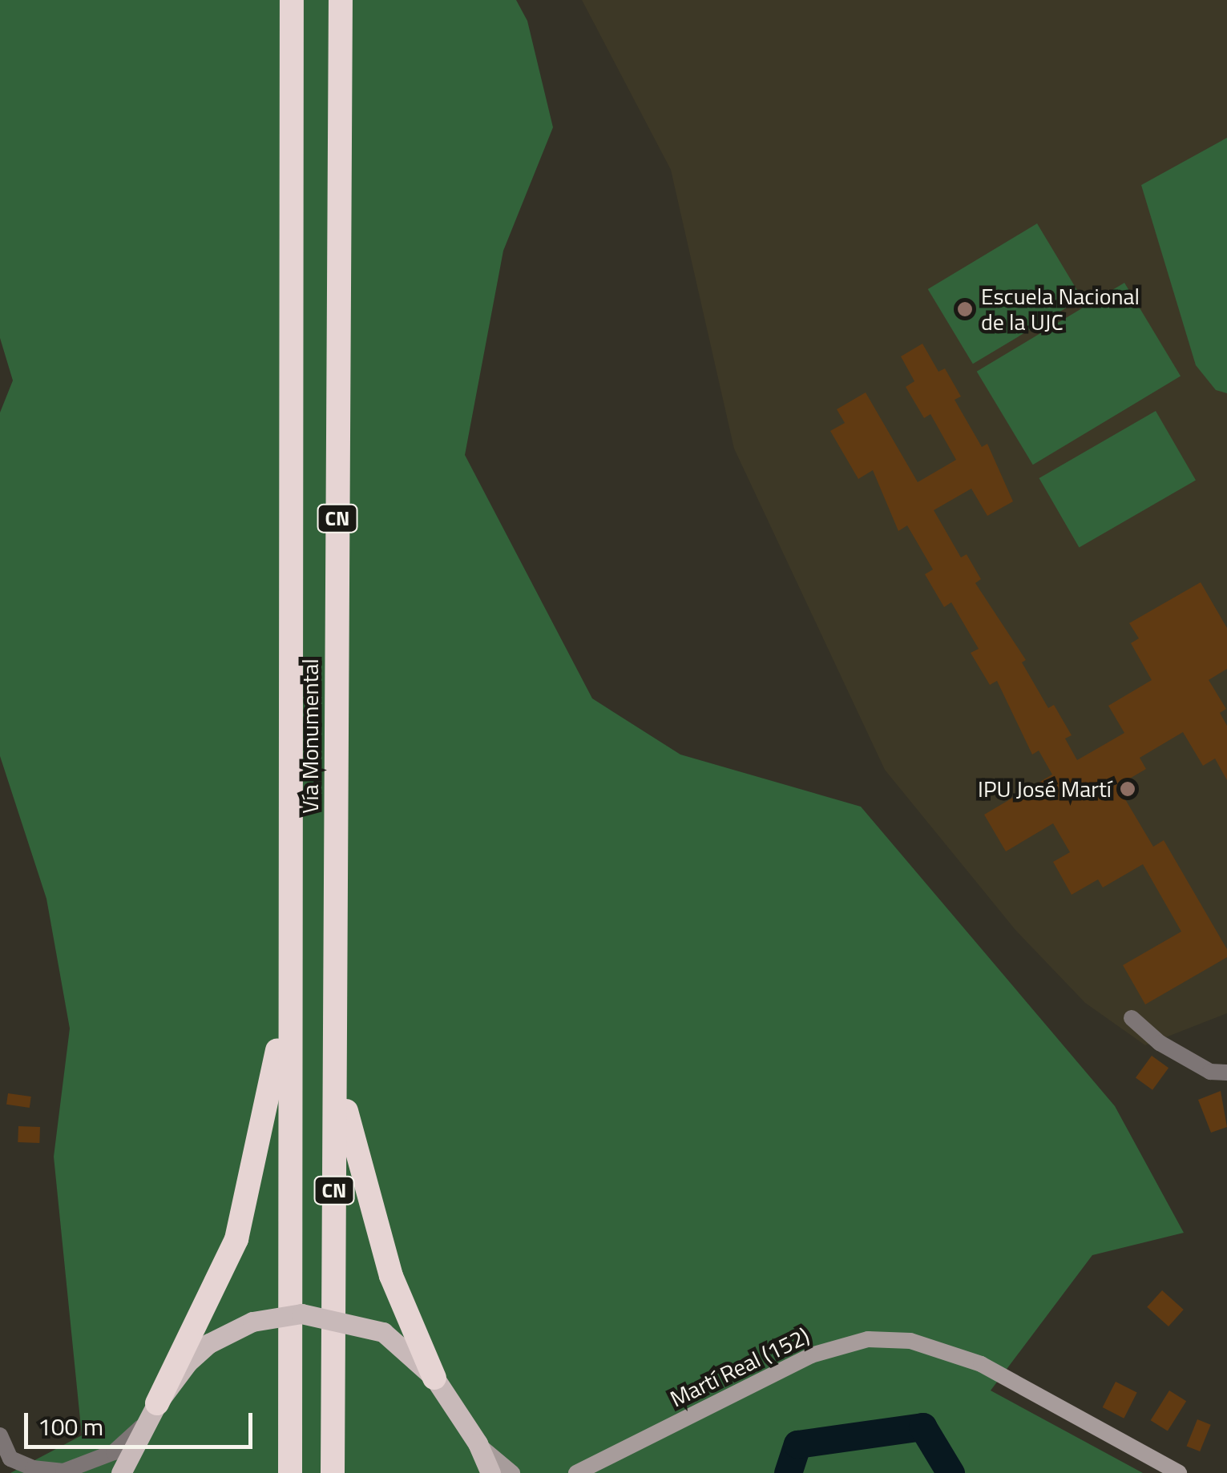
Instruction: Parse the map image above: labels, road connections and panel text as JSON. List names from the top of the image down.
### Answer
{
  "streets": {
    "highway": ["CN", "Vía Monumental"],
    "main road": ["Martí Real (152)"]
  },
  "places": ["Escuela Nacional de la UJC", "IPU José Martí"],
  "scale_bar": "100 m"
}
